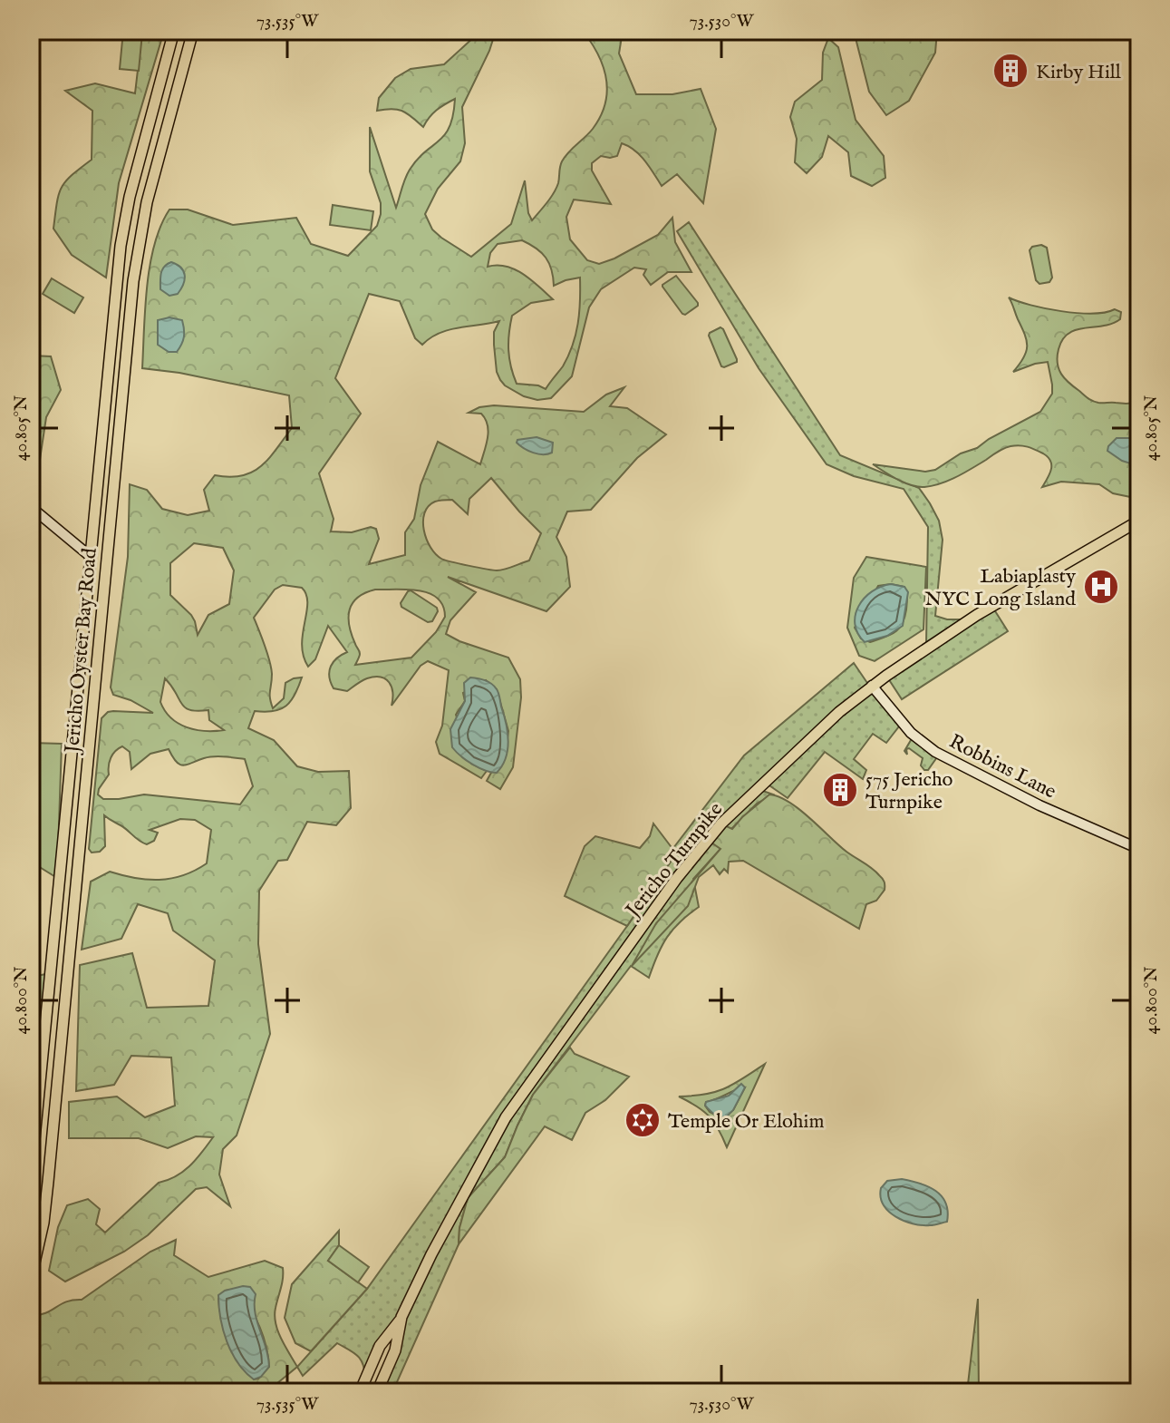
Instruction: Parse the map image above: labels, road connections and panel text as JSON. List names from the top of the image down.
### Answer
{
  "streets": {
    "main road": ["Jericho Oyster Bay Road", "Jericho Turnpike"],
    "street": ["Robbins Lane"]
  },
  "crossings": [
    ["Robbins Lane", "Jericho Turnpike"]
  ],
  "places": {
    "building": ["Kirby Hill", "575 Jericho Turnpike"],
    "hospital": ["Labiaplasty NYC Long Island"],
    "synagogue": ["Temple Or Elohim"]
  },
  "coordinates": [
    "73.535°W",
    "73.530°W",
    "40.805°N",
    "40.800°N"
  ]
}
